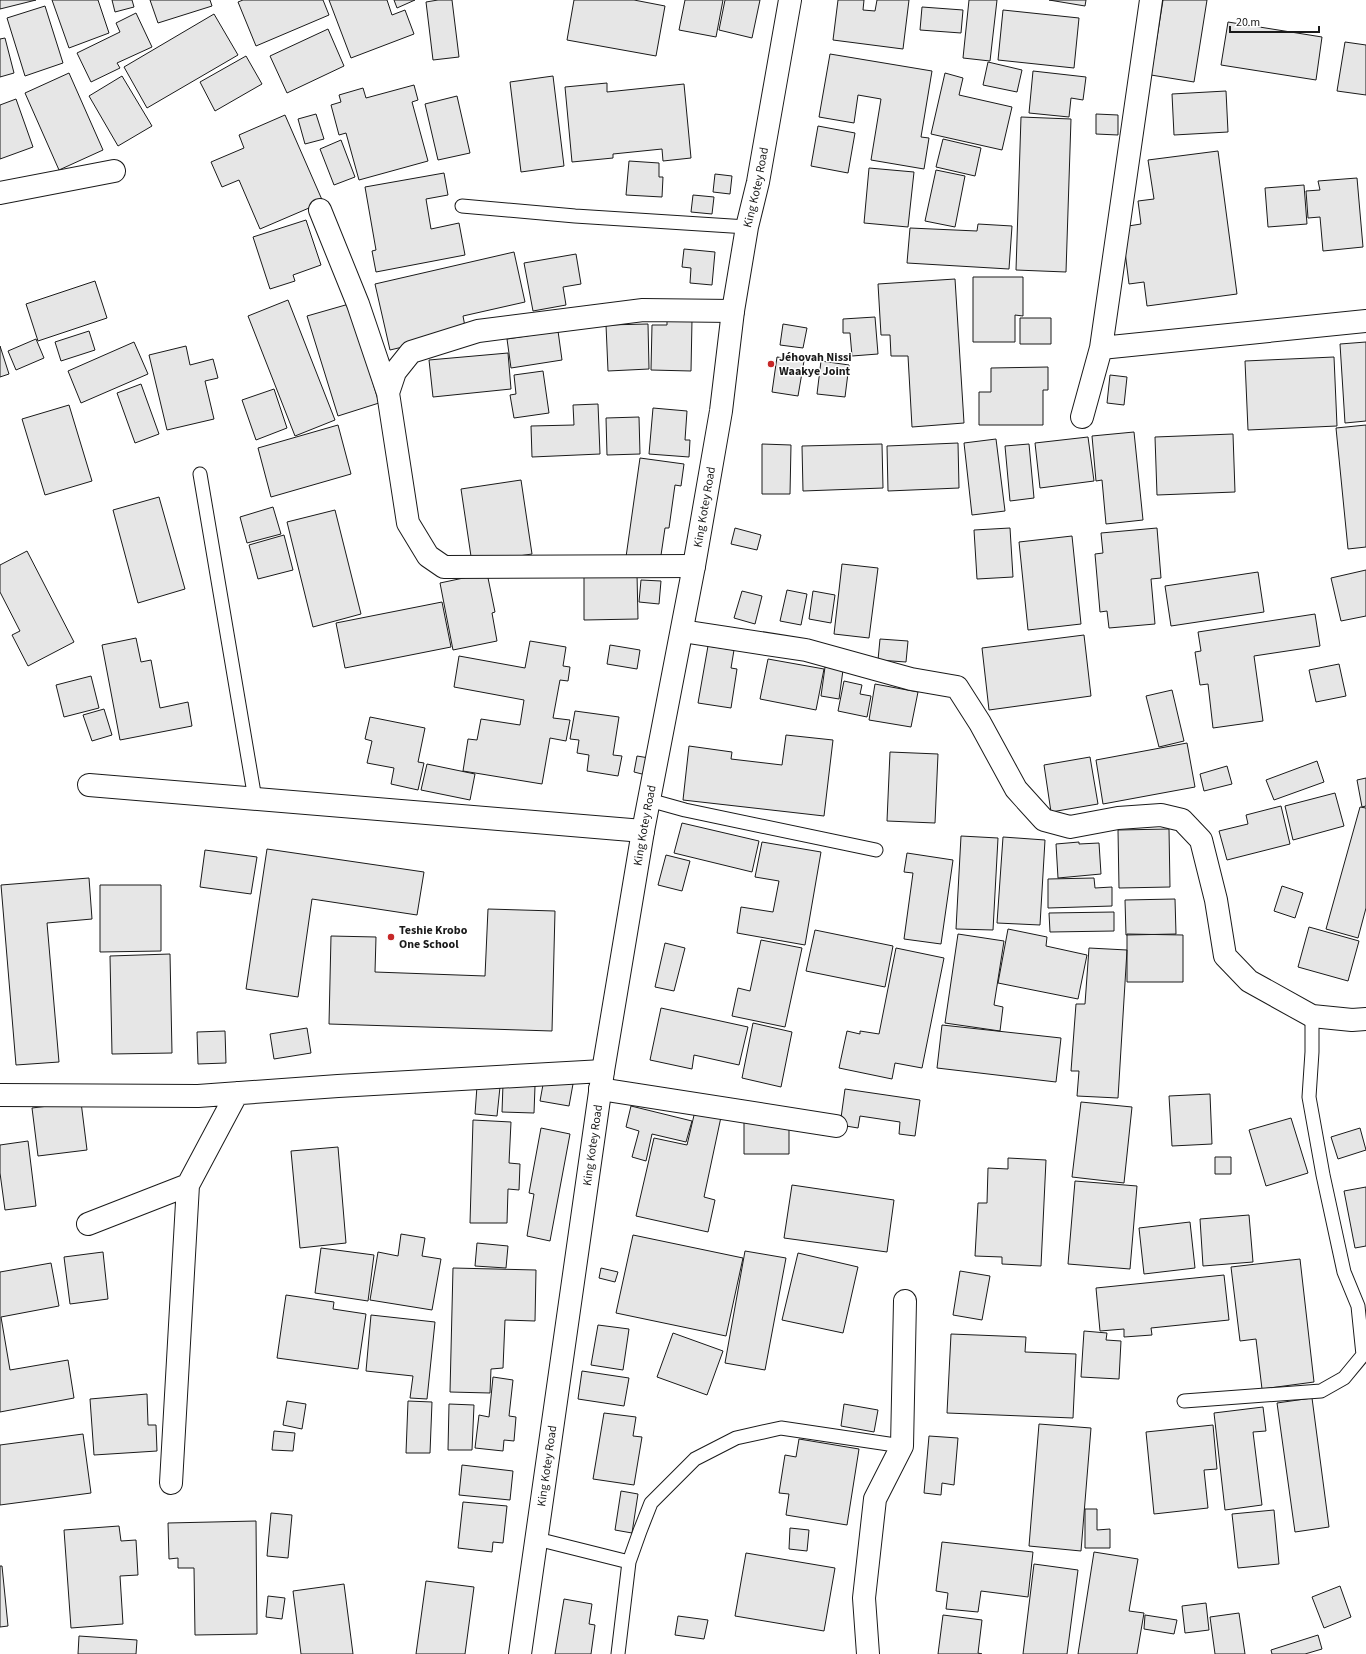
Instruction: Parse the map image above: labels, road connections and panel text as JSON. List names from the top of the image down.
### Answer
{
  "streets": {
    "street": ["King Kotey Road"]
  },
  "places": ["Jéhovah Nissi Waakye Joint", "Teshie Krobo One School"],
  "scale_bar": "20 m"
}
